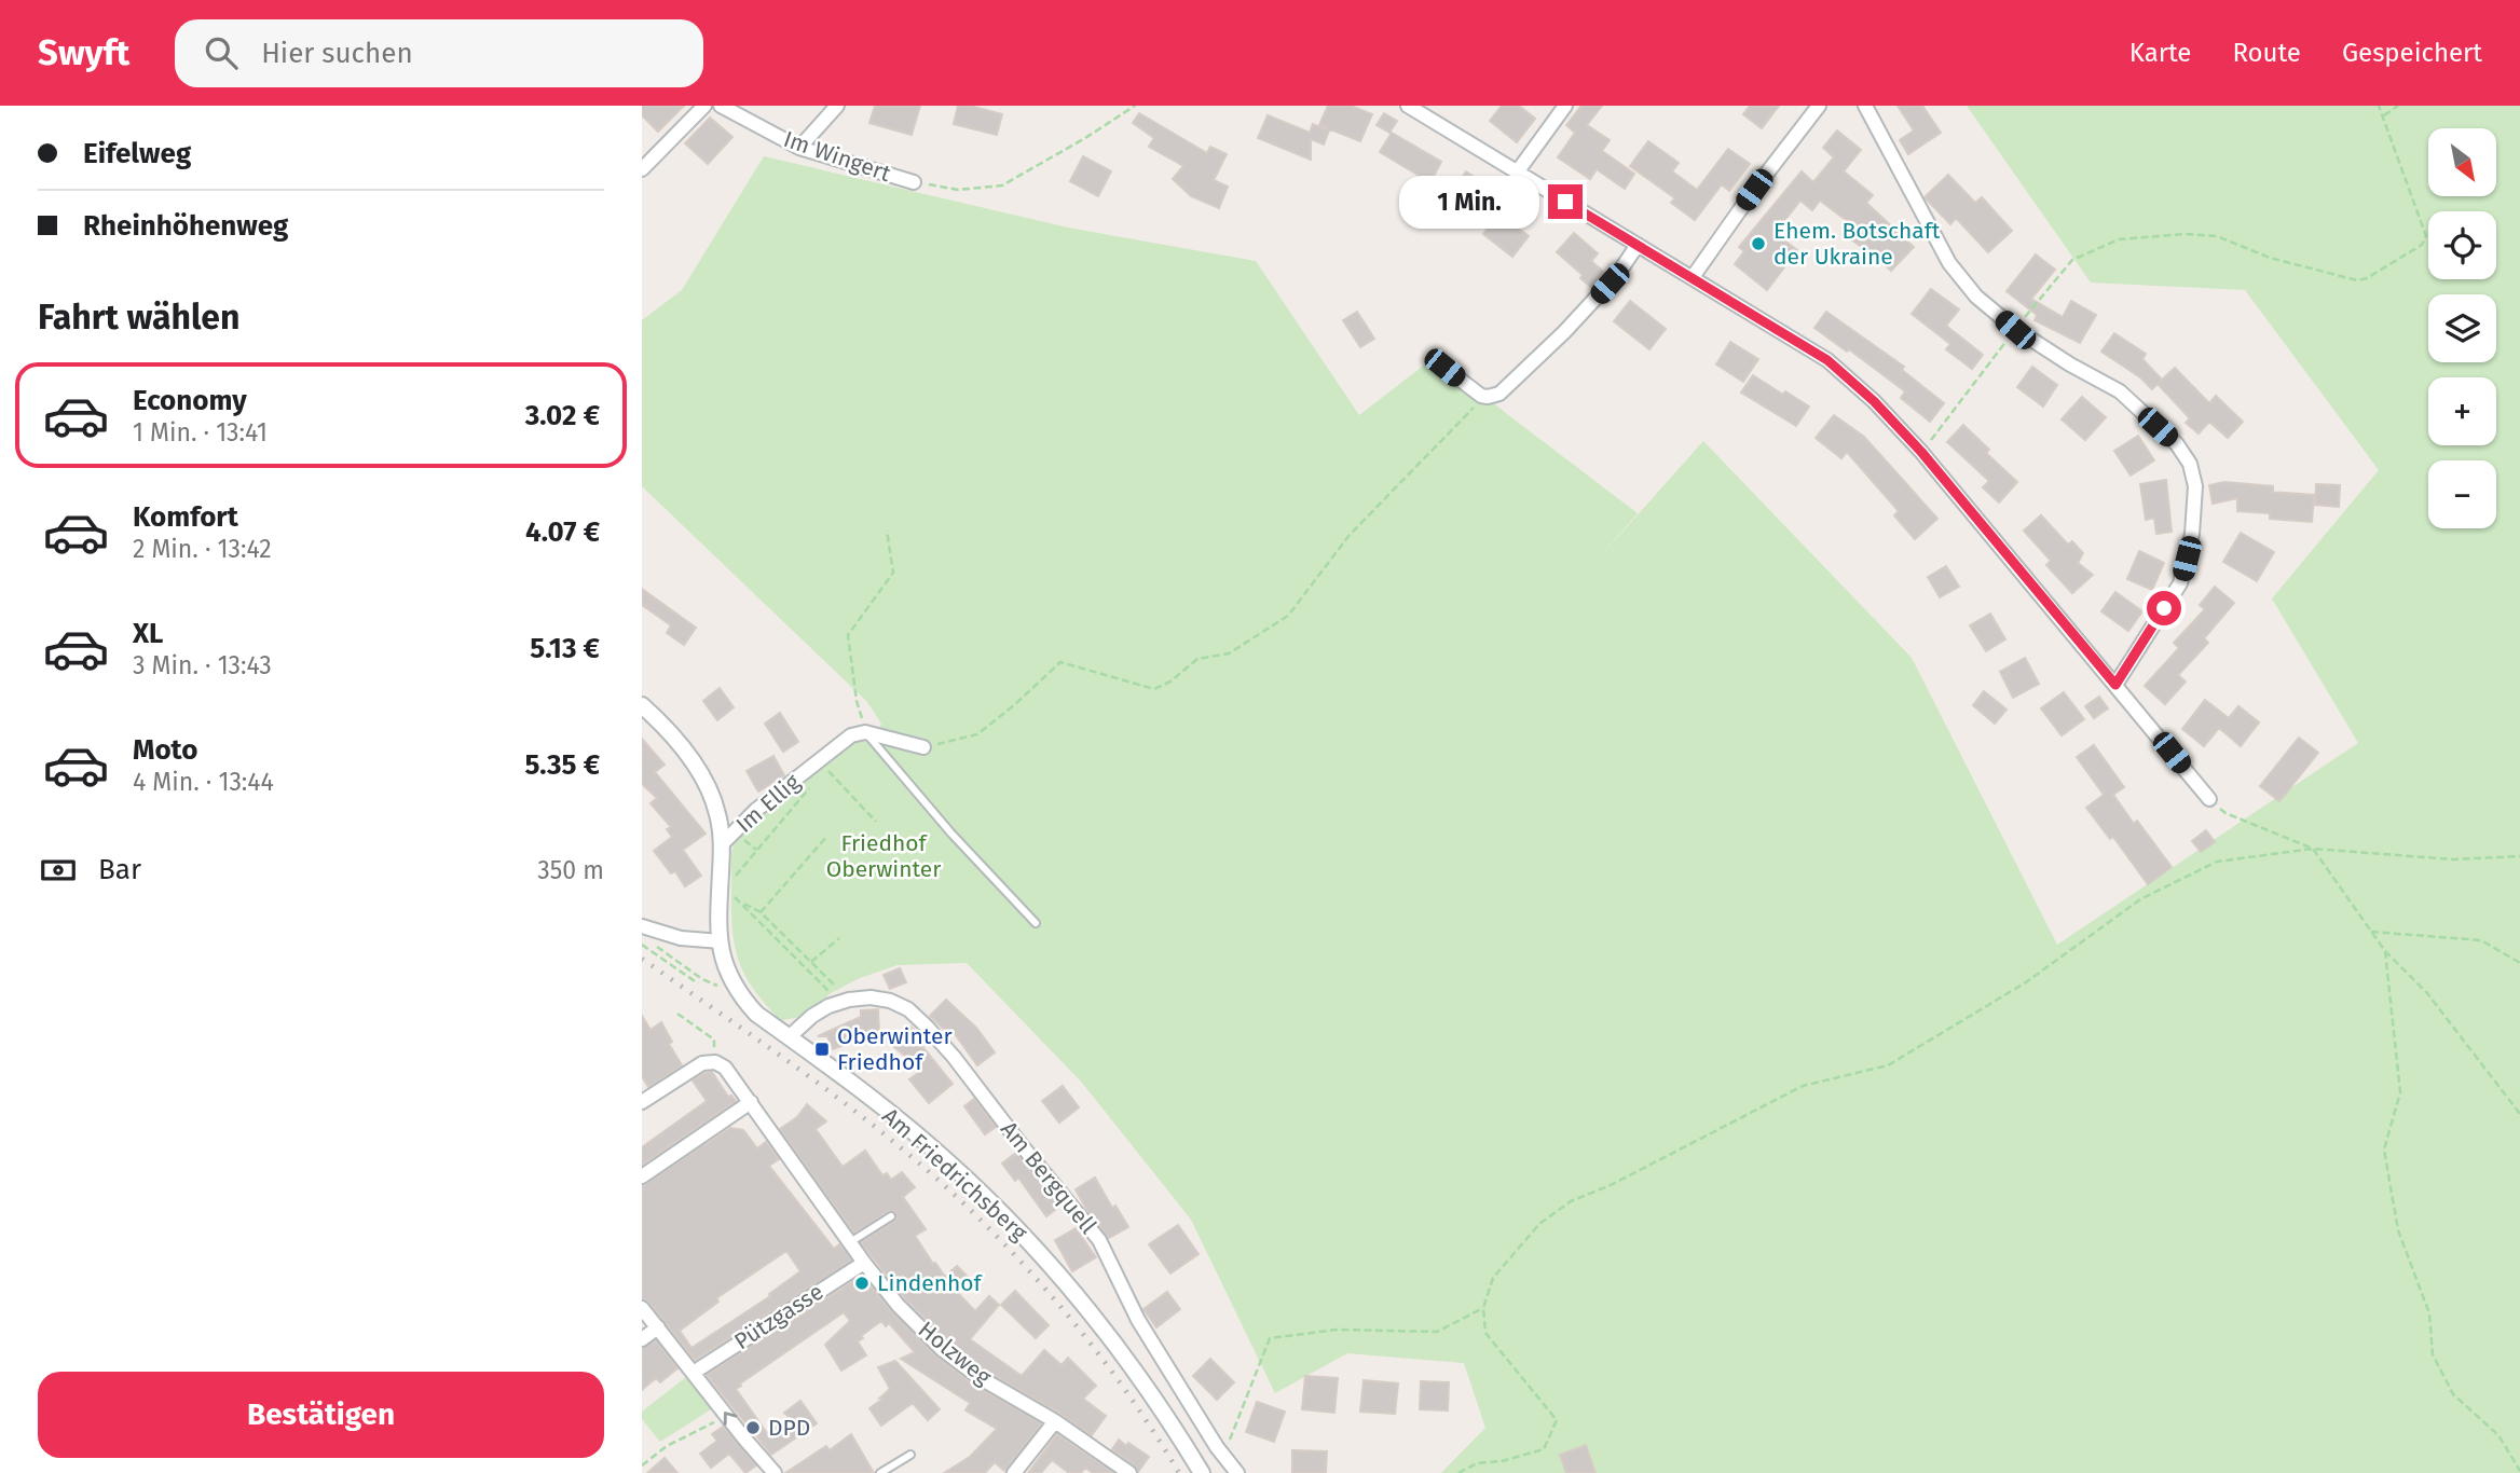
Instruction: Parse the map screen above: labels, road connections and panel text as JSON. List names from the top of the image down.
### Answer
{
  "streets": {
    "street": [
      "Im Wingert",
      "Im Ellig",
      "Am Friedrichsberg",
      "Am Bergquell",
      "Pützgasse",
      "Holzweg"
    ]
  },
  "crossings": [
    ["Im Ellig", "Am Friedrichsberg"],
    ["Am Friedrichsberg", "Am Bergquell"],
    ["Pützgasse", "Holzweg"]
  ],
  "parks": ["Friedhof Oberwinter"],
  "places": {
    "other": ["Ehem. Botschaft der Ukraine", "Lindenhof", "DPD"],
    "transit": ["Oberwinter Friedhof"]
  },
  "north": "bottom right",
  "page": {
    "header": "Swyft",
    "search": "Hier suchen",
    "nav": ["Karte", "Route", "Gespeichert"],
    "banner": ["Eifelweg", "Rheinhöhenweg"],
    "map_buttons": ["+", "−"],
    "bubble": "1 Min.",
    "heading": "Fahrt wählen",
    "list": [
      {
        "name": "Economy",
        "note": "1 Min. · 13:41",
        "value": "3.02 €"
      },
      {
        "name": "Komfort",
        "note": "2 Min. · 13:42",
        "value": "4.07 €"
      },
      {
        "name": "XL",
        "note": "3 Min. · 13:43",
        "value": "5.13 €"
      },
      {
        "name": "Moto",
        "note": "4 Min. · 13:44",
        "value": "5.35 €"
      }
    ],
    "pay": ["Bar", "350 m"],
    "buttons": "Bestätigen"
  }
}
